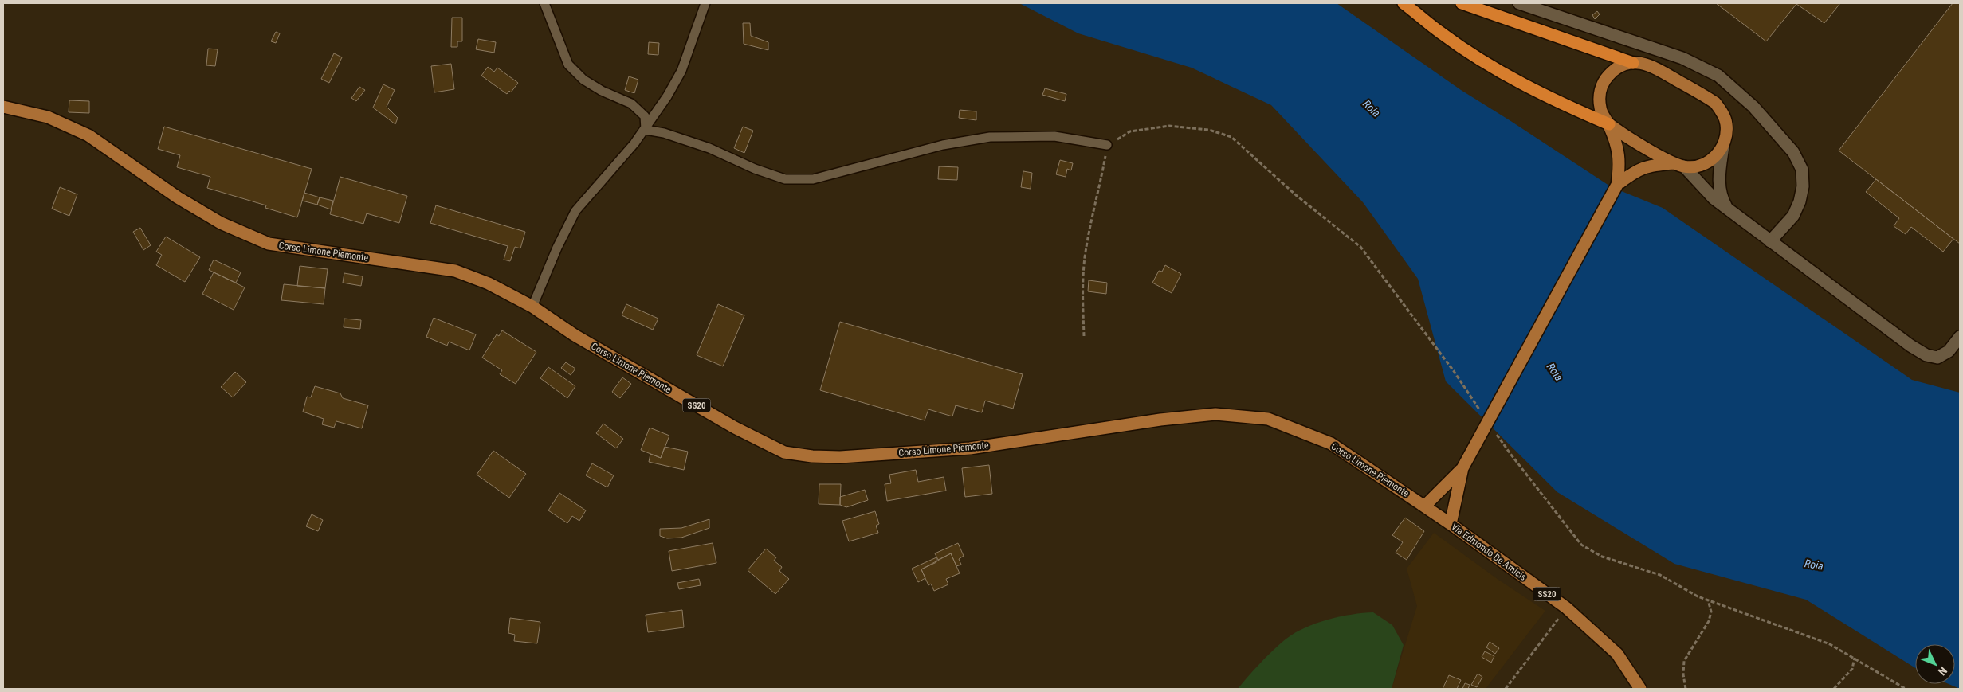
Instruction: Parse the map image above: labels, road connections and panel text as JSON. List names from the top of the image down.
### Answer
{
  "streets": {
    "main road": ["Corso Limone Piemonte", "SS20", "Via Edmondo De Amicis"]
  },
  "crossings": [
    ["Corso Limone Piemonte", "Via Edmondo De Amicis"]
  ],
  "water": ["Roia"],
  "north": "bottom right"
}
